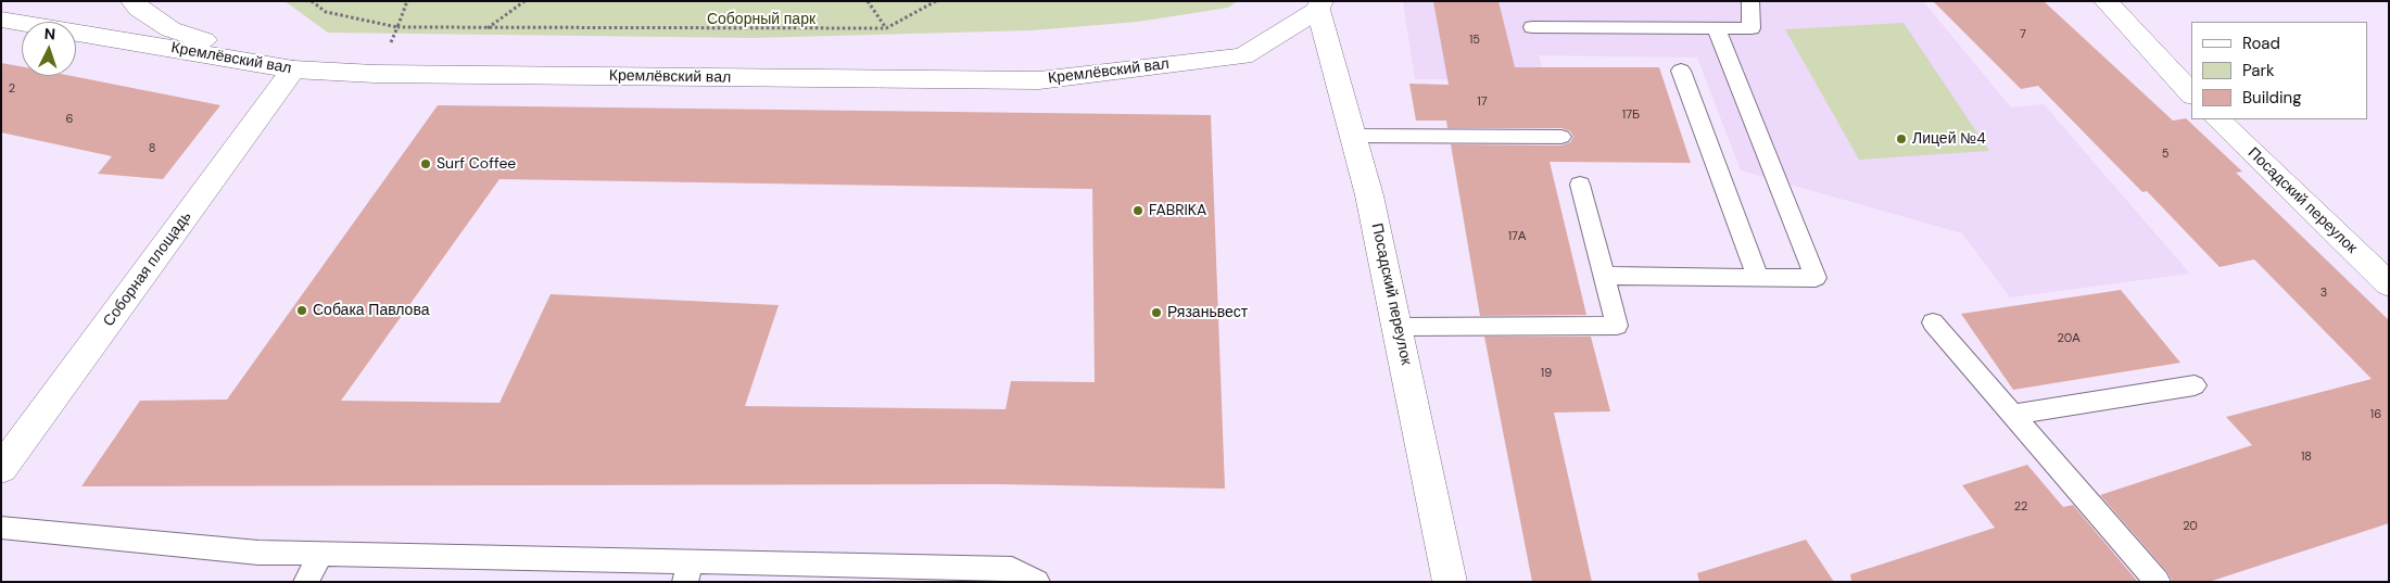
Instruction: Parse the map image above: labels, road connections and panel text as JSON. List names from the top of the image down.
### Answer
{
  "streets": {
    "main road": ["Кремлёвский вал", "Посадский переулок", "Соборная площадь"]
  },
  "crossings": [
    ["Кремлёвский вал", "Посадский переулок"],
    ["Кремлёвский вал", "Соборная площадь"]
  ],
  "parks": ["Соборный парк"],
  "places": [
    "Лицей №4",
    "Surf Coffee",
    "FABRIKA",
    "Собака Павлова",
    "Рязаньвест"
  ],
  "house_numbers": [
    "7",
    "15",
    "2",
    "17",
    "17Б",
    "6",
    "8",
    "5",
    "17А",
    "3",
    "20А",
    "19",
    "16",
    "18",
    "22",
    "20"
  ],
  "legend": ["Road", "Park", "Building"],
  "north": "top"
}
